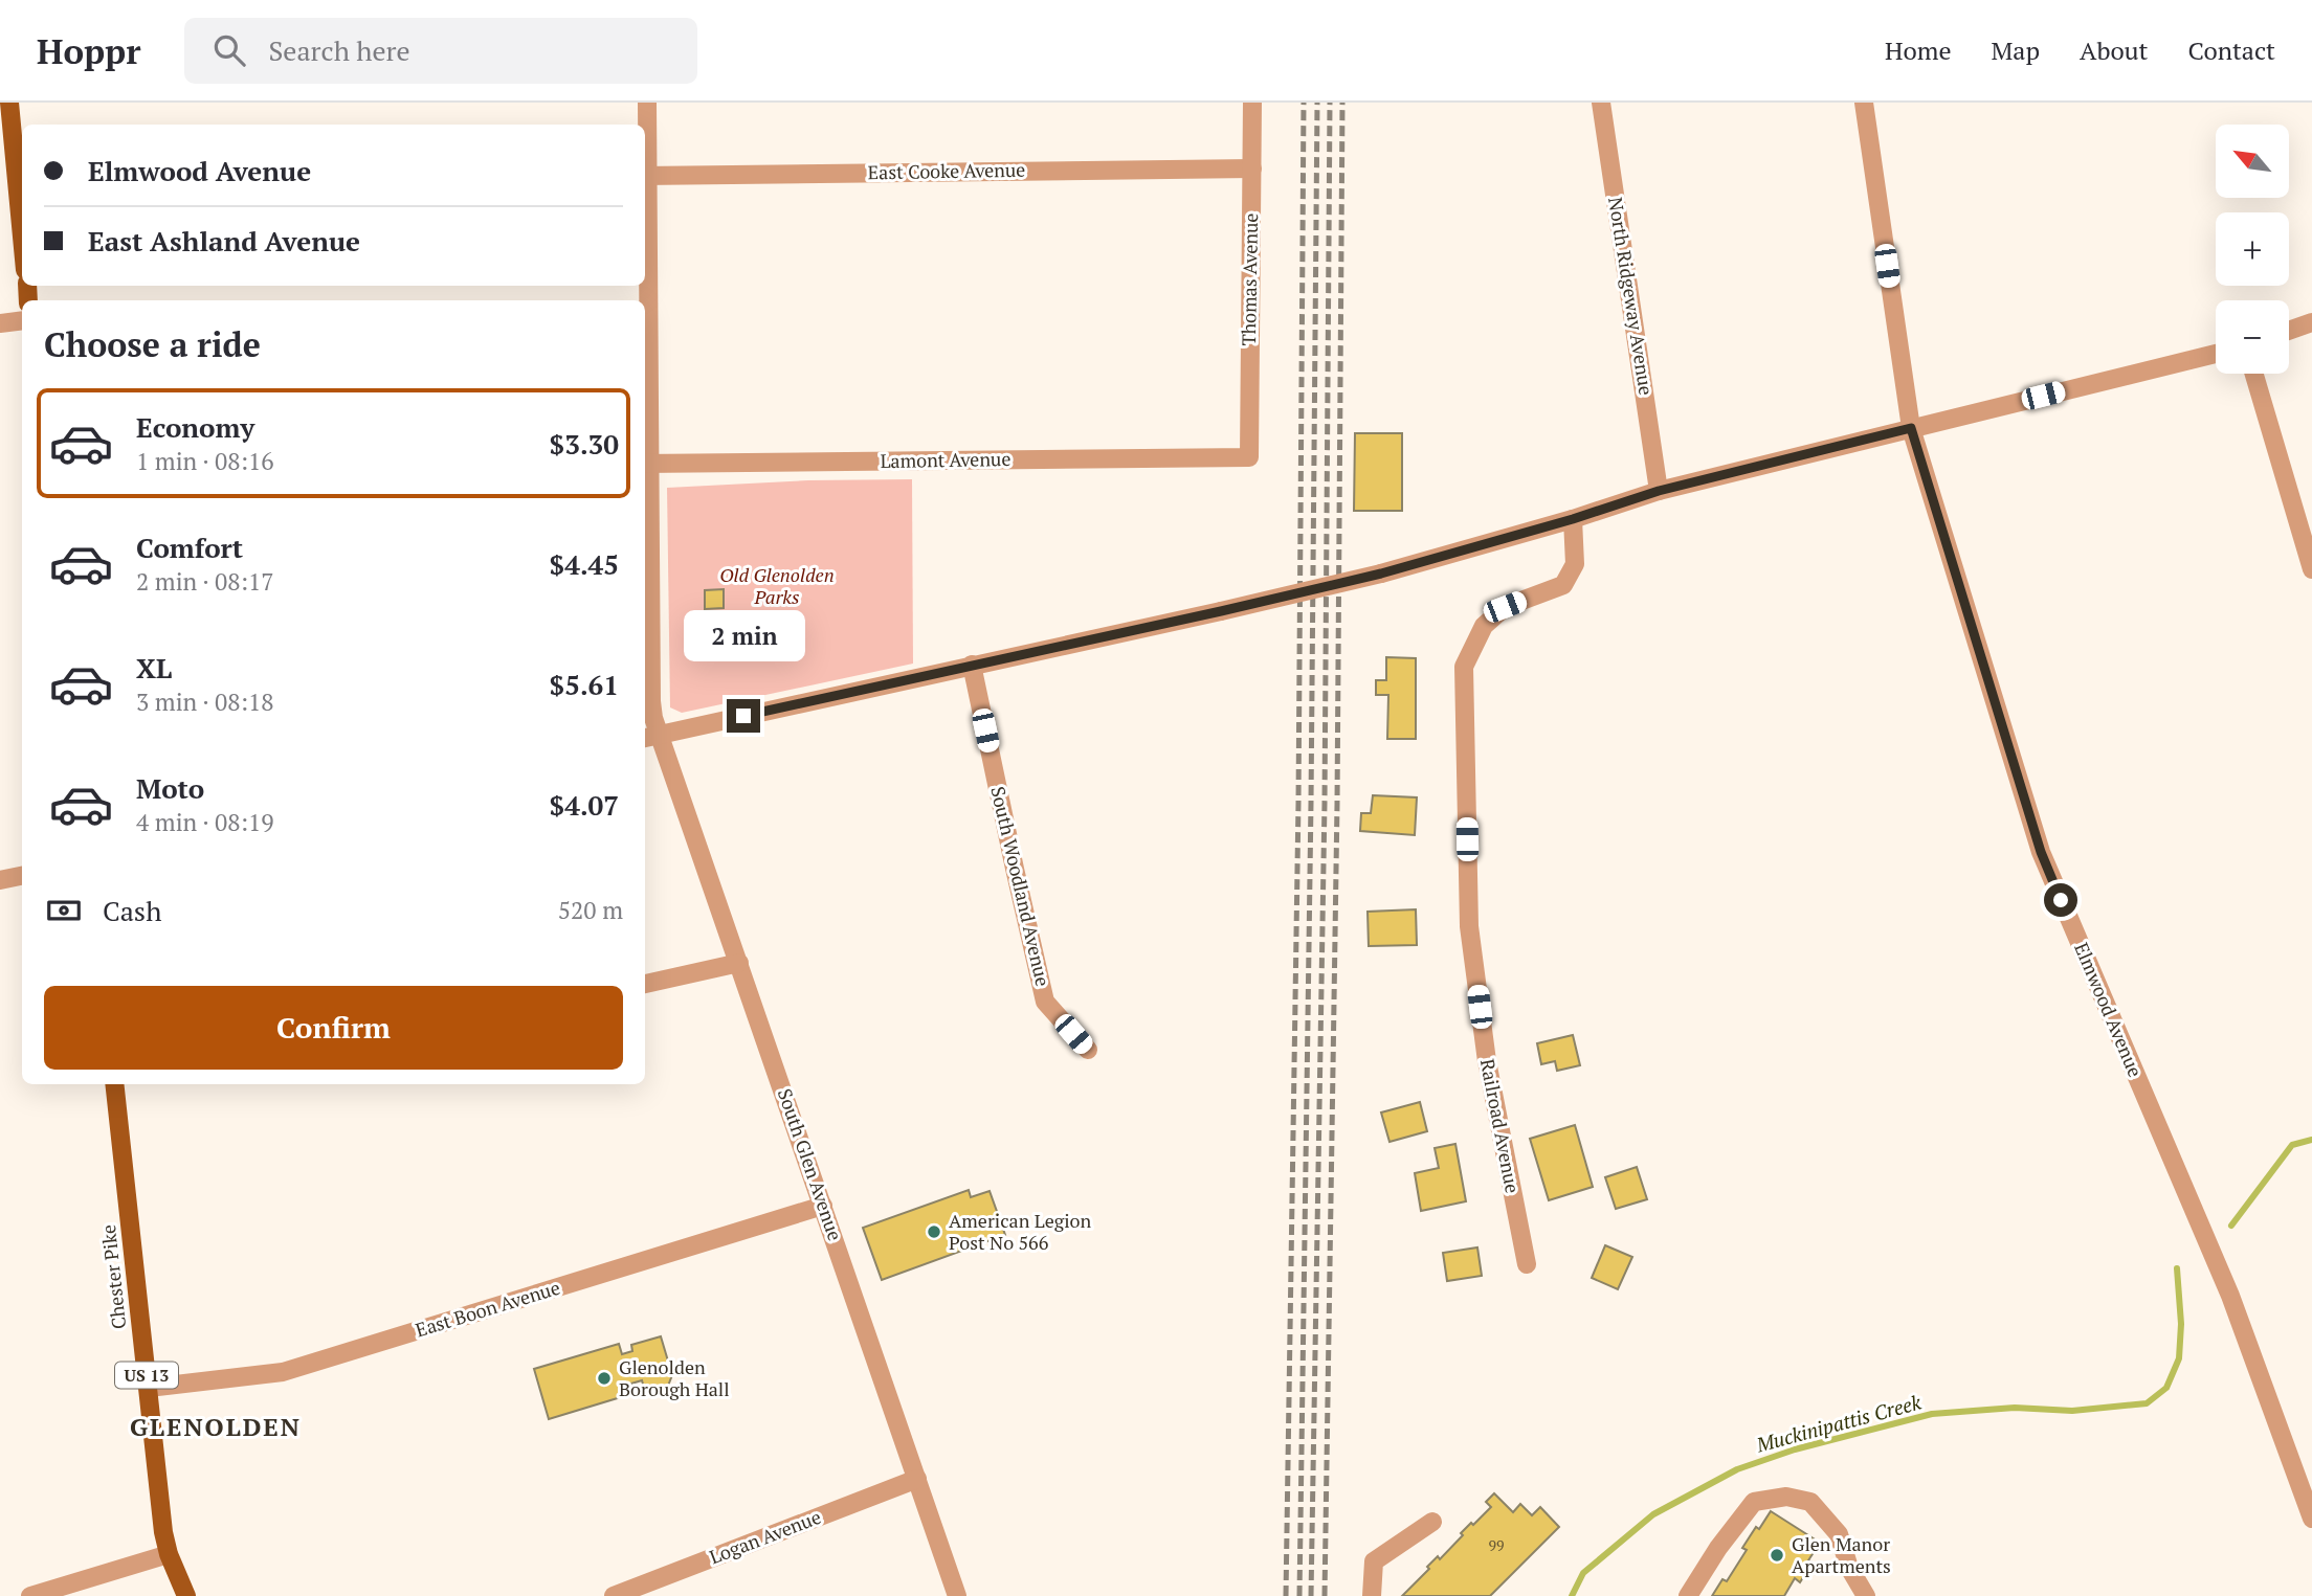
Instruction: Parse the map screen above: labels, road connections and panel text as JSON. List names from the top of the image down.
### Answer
{
  "streets": {
    "main road": ["Chester Pike", "US 13"],
    "street": [
      "East Cooke Avenue",
      "Thomas Avenue",
      "North Ridgeway Avenue",
      "Lamont Avenue",
      "South Woodland Avenue",
      "Elmwood Avenue",
      "Railroad Avenue",
      "South Glen Avenue",
      "East Boon Avenue",
      "Logan Avenue"
    ]
  },
  "crossings": [
    ["East Cooke Avenue", "Thomas Avenue"],
    ["Thomas Avenue", "Lamont Avenue"],
    ["Lamont Avenue", "South Glen Avenue"],
    ["South Glen Avenue", "East Boon Avenue"],
    ["South Glen Avenue", "Logan Avenue"],
    ["Chester Pike", "East Boon Avenue"]
  ],
  "districts": ["GLENOLDEN"],
  "water": ["Muckinipattis Creek"],
  "parks": ["Old Glenolden Parks"],
  "places": ["American Legion Post No 566", "Glenolden Borough Hall", "Glen Manor Apartments"],
  "house_numbers": ["99"],
  "north": "top left",
  "page": {
    "header": "Hoppr",
    "search": "Search here",
    "nav": [
      "Home",
      "Map",
      "About",
      "Contact"
    ],
    "map_buttons": ["+", "−"],
    "banner": ["Elmwood Avenue", "East Ashland Avenue"],
    "heading": "Choose a ride",
    "list": [
      {
        "name": "Economy",
        "note": "1 min · 08:16",
        "value": "$3.30"
      },
      {
        "name": "Comfort",
        "note": "2 min · 08:17",
        "value": "$4.45"
      },
      {
        "name": "XL",
        "note": "3 min · 08:18",
        "value": "$5.61"
      },
      {
        "name": "Moto",
        "note": "4 min · 08:19",
        "value": "$4.07"
      }
    ],
    "bubble": "2 min",
    "pay": ["Cash", "520 m"],
    "buttons": "Confirm"
  }
}
